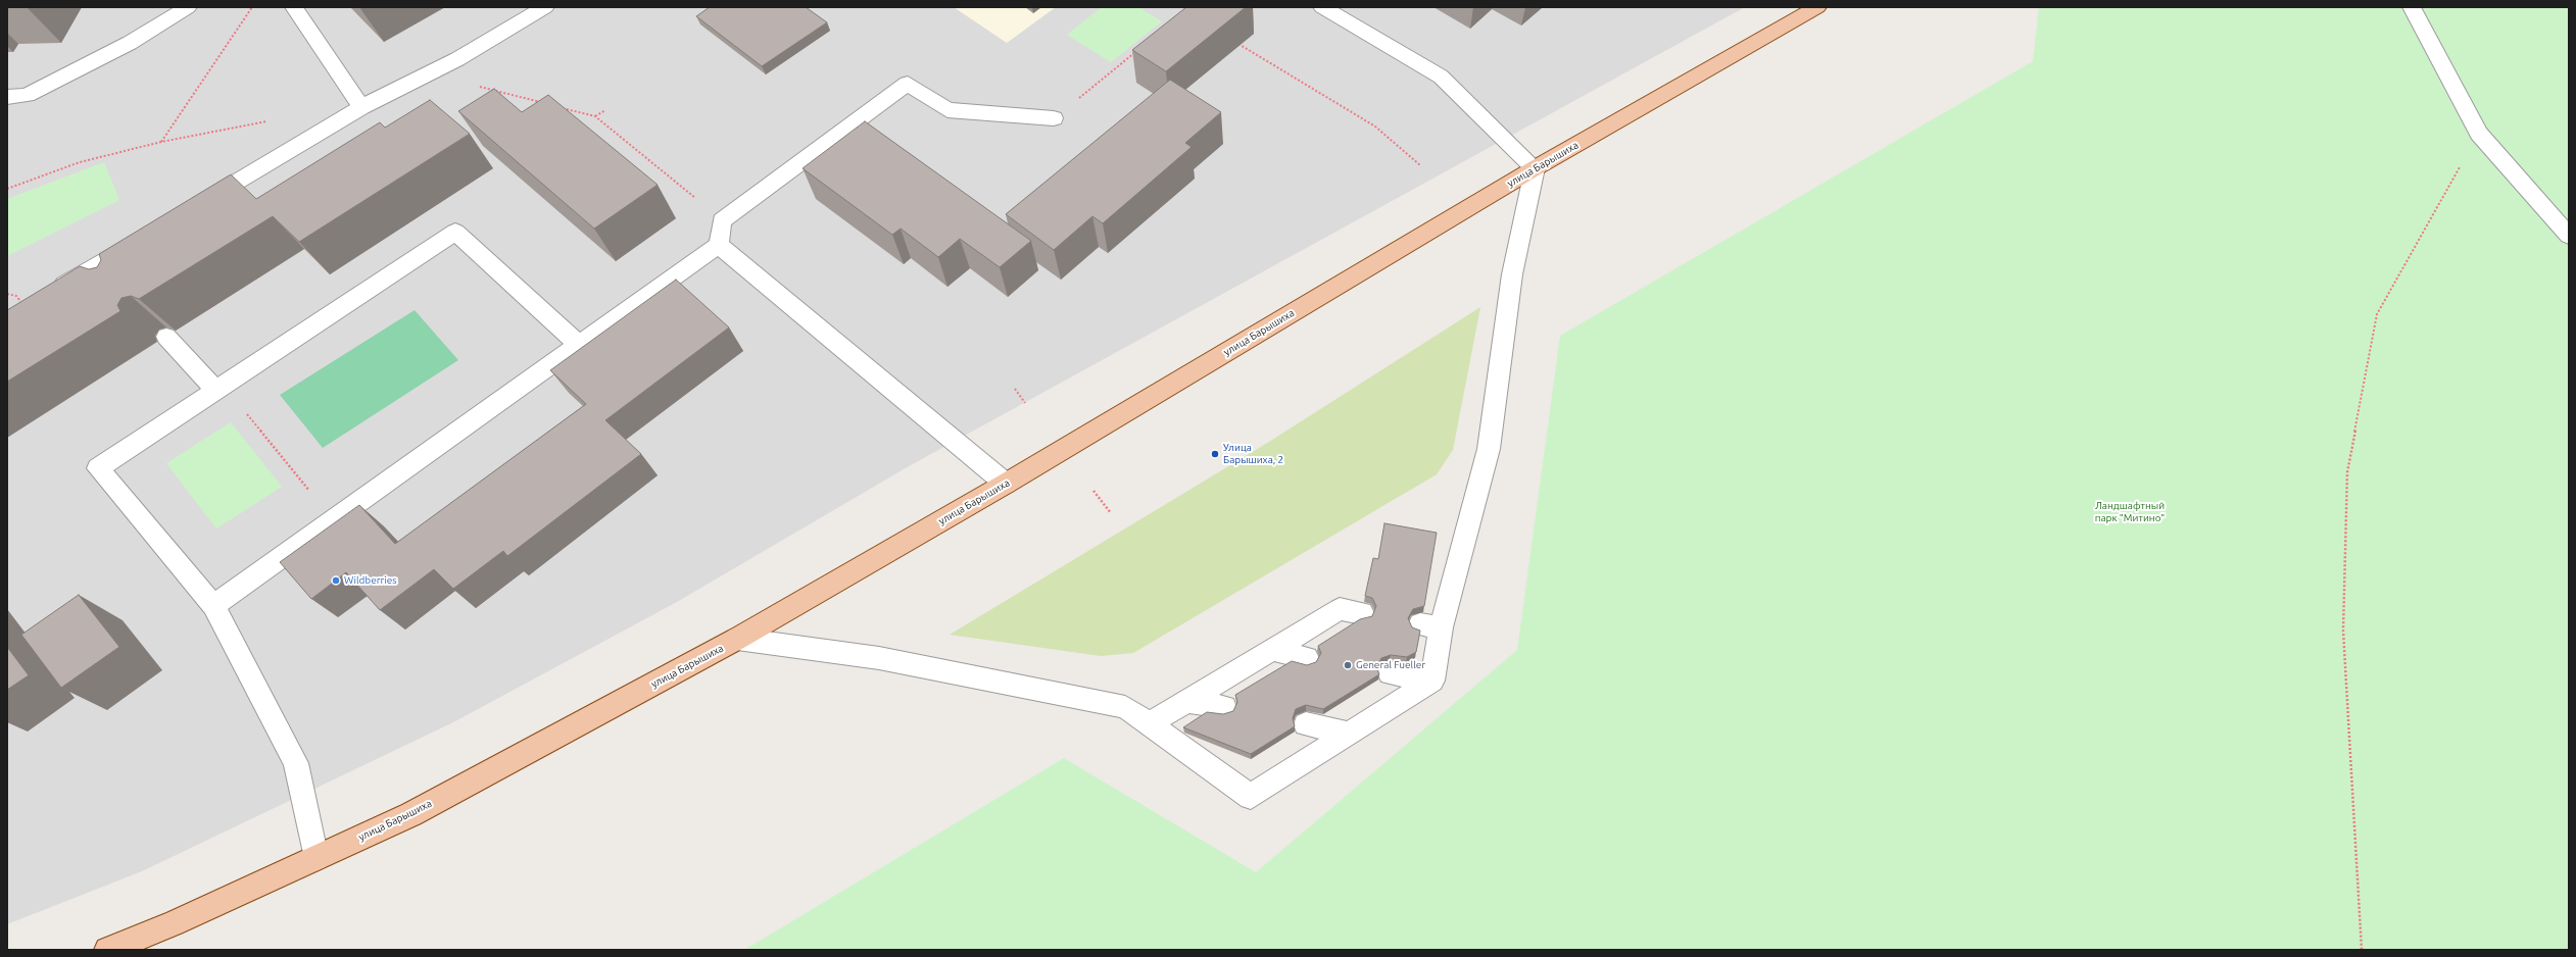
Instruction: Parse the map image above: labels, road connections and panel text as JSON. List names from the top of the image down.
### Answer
{
  "streets": {
    "main road": ["улица Барышиха"]
  },
  "parks": ["Ландшафтный парк \"Митино\""],
  "places": ["Улица Барышиха, 2", "Wildberries", "General Fueller"]
}
